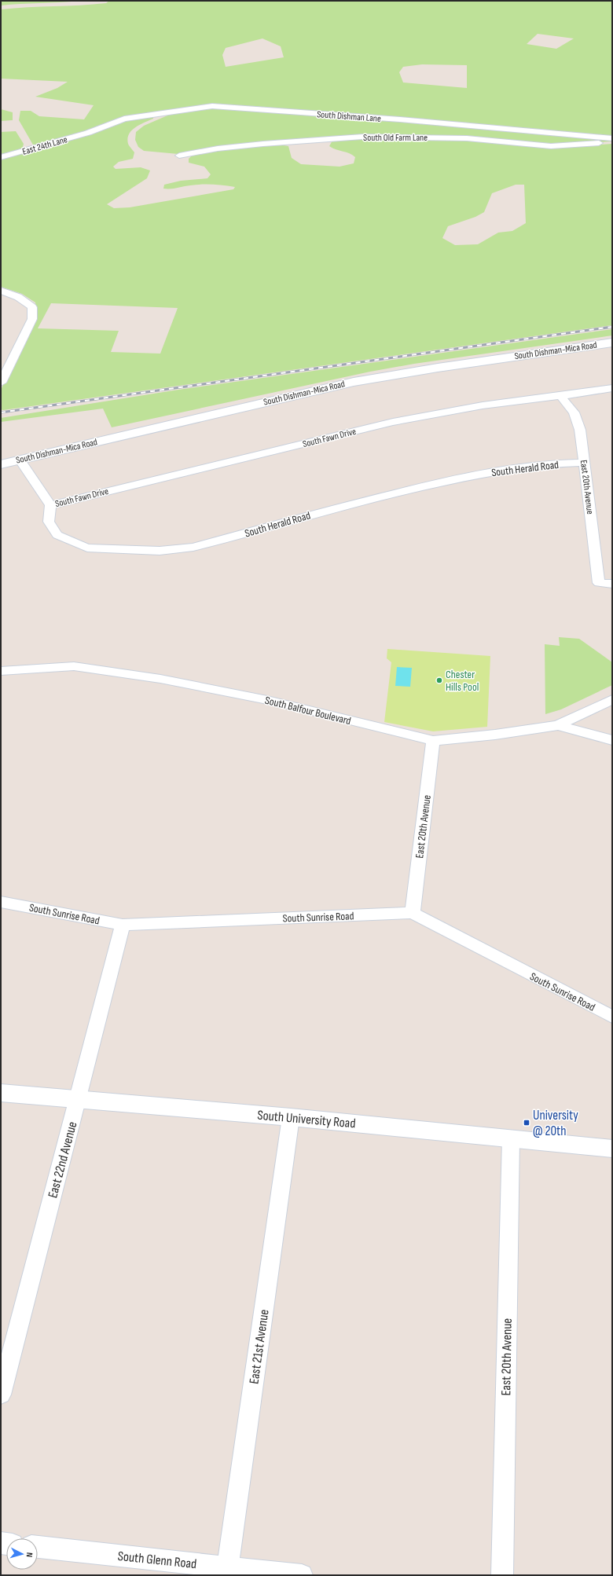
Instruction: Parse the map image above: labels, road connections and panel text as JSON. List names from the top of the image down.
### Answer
{
  "streets": {
    "main road": ["South Dishman-Mica Road", "South University Road"],
    "street": [
      "South Dishman Lane",
      "South Old Farm Lane",
      "East 24th Lane",
      "South Fawn Drive",
      "South Herald Road",
      "East 20th Avenue",
      "South Balfour Boulevard",
      "South Sunrise Road",
      "East 22nd Avenue",
      "East 21st Avenue",
      "South Glenn Road"
    ]
  },
  "crossings": [
    ["South Dishman Lane", "East 24th Lane"],
    ["South Fawn Drive", "South Herald Road"],
    ["South Fawn Drive", "East 20th Avenue"],
    ["South Herald Road", "East 20th Avenue"],
    ["East 20th Avenue", "South Balfour Boulevard"],
    ["East 20th Avenue", "South Sunrise Road"],
    ["East 20th Avenue", "South University Road"],
    ["South Sunrise Road", "East 22nd Avenue"],
    ["South University Road", "East 22nd Avenue"],
    ["South University Road", "East 21st Avenue"],
    ["East 21st Avenue", "South Glenn Road"]
  ],
  "places": {
    "other": ["Chester Hills Pool"],
    "transit": ["University @ 20th"]
  },
  "north": "right"
}
